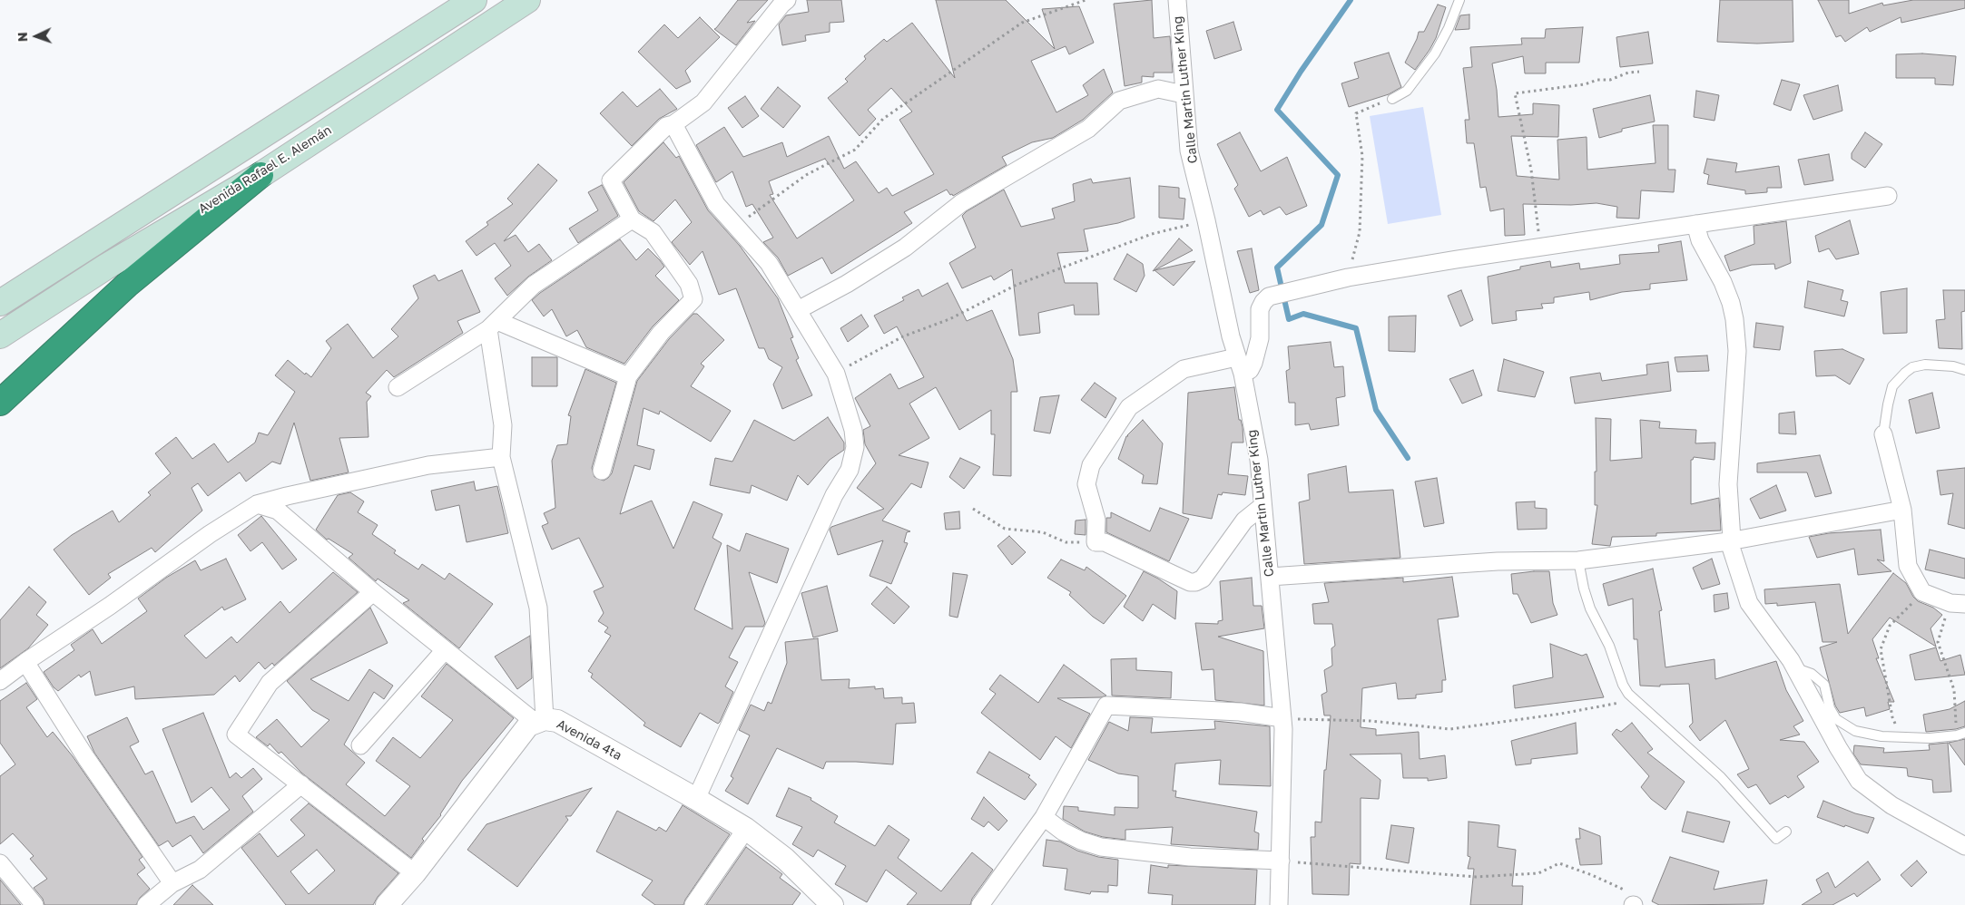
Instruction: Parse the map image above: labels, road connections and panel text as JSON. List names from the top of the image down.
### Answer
{
  "streets": {
    "main road": ["Avenida Rafael E. Alemán"],
    "street": ["Calle Martin Luther King", "Avenida 4ta"]
  },
  "north": "left"
}
